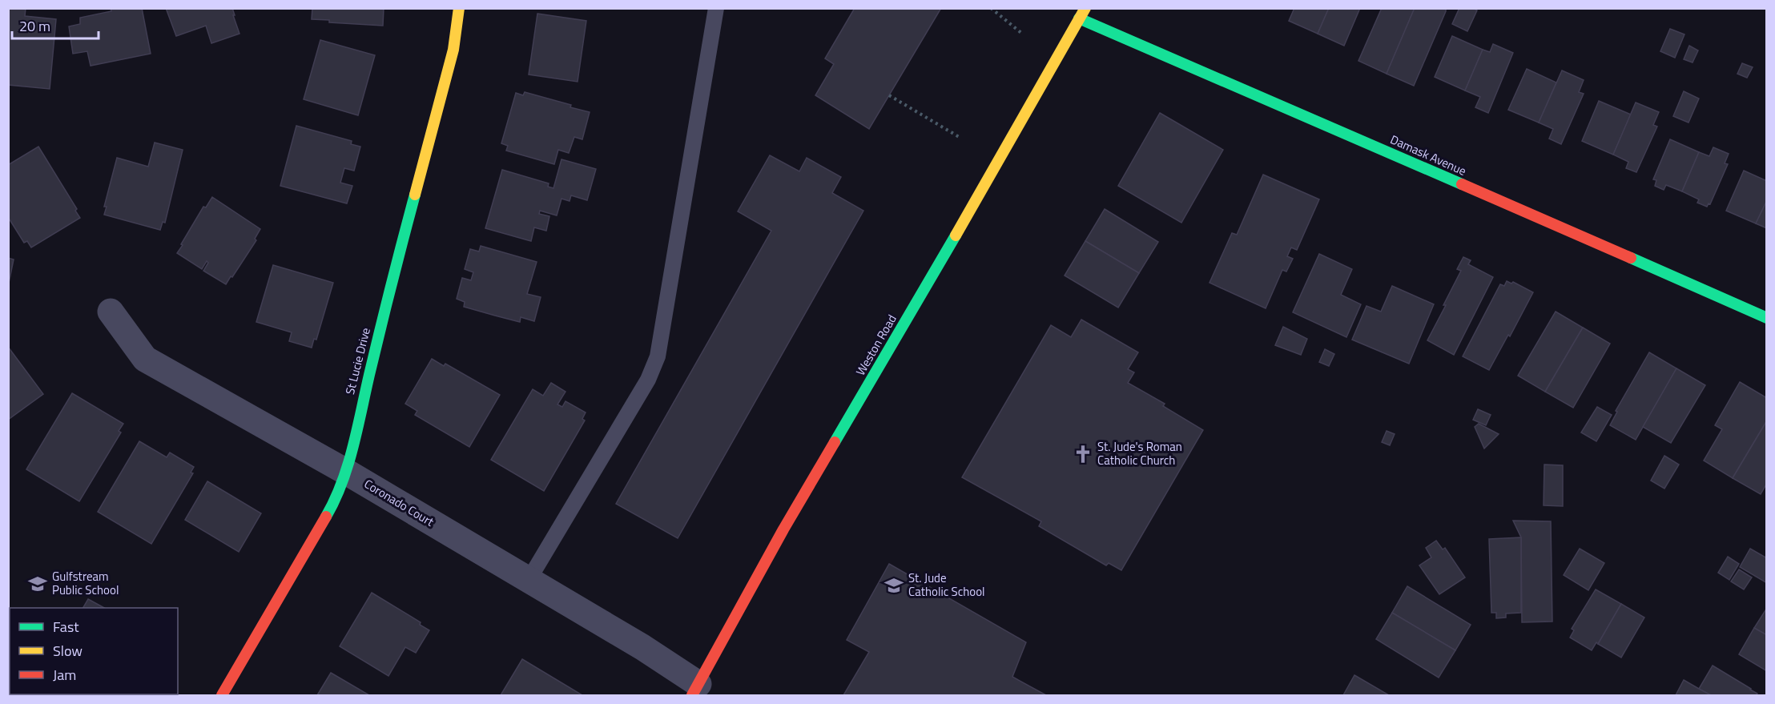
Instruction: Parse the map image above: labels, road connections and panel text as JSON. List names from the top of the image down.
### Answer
{
  "streets": {
    "street": [
      "Damask Avenue",
      "Weston Road",
      "St Lucie Drive",
      "Coronado Court"
    ]
  },
  "crossings": [
    ["Damask Avenue", "Weston Road"],
    ["Weston Road", "Coronado Court"],
    ["St Lucie Drive", "Coronado Court"]
  ],
  "places": {
    "church": ["St. Jude's Roman Catholic Church"],
    "school or university": ["Gulfstream Public School", "St. Jude Catholic School"]
  },
  "legend": ["Fast", "Slow", "Jam"],
  "scale_bar": "20 m"
}
